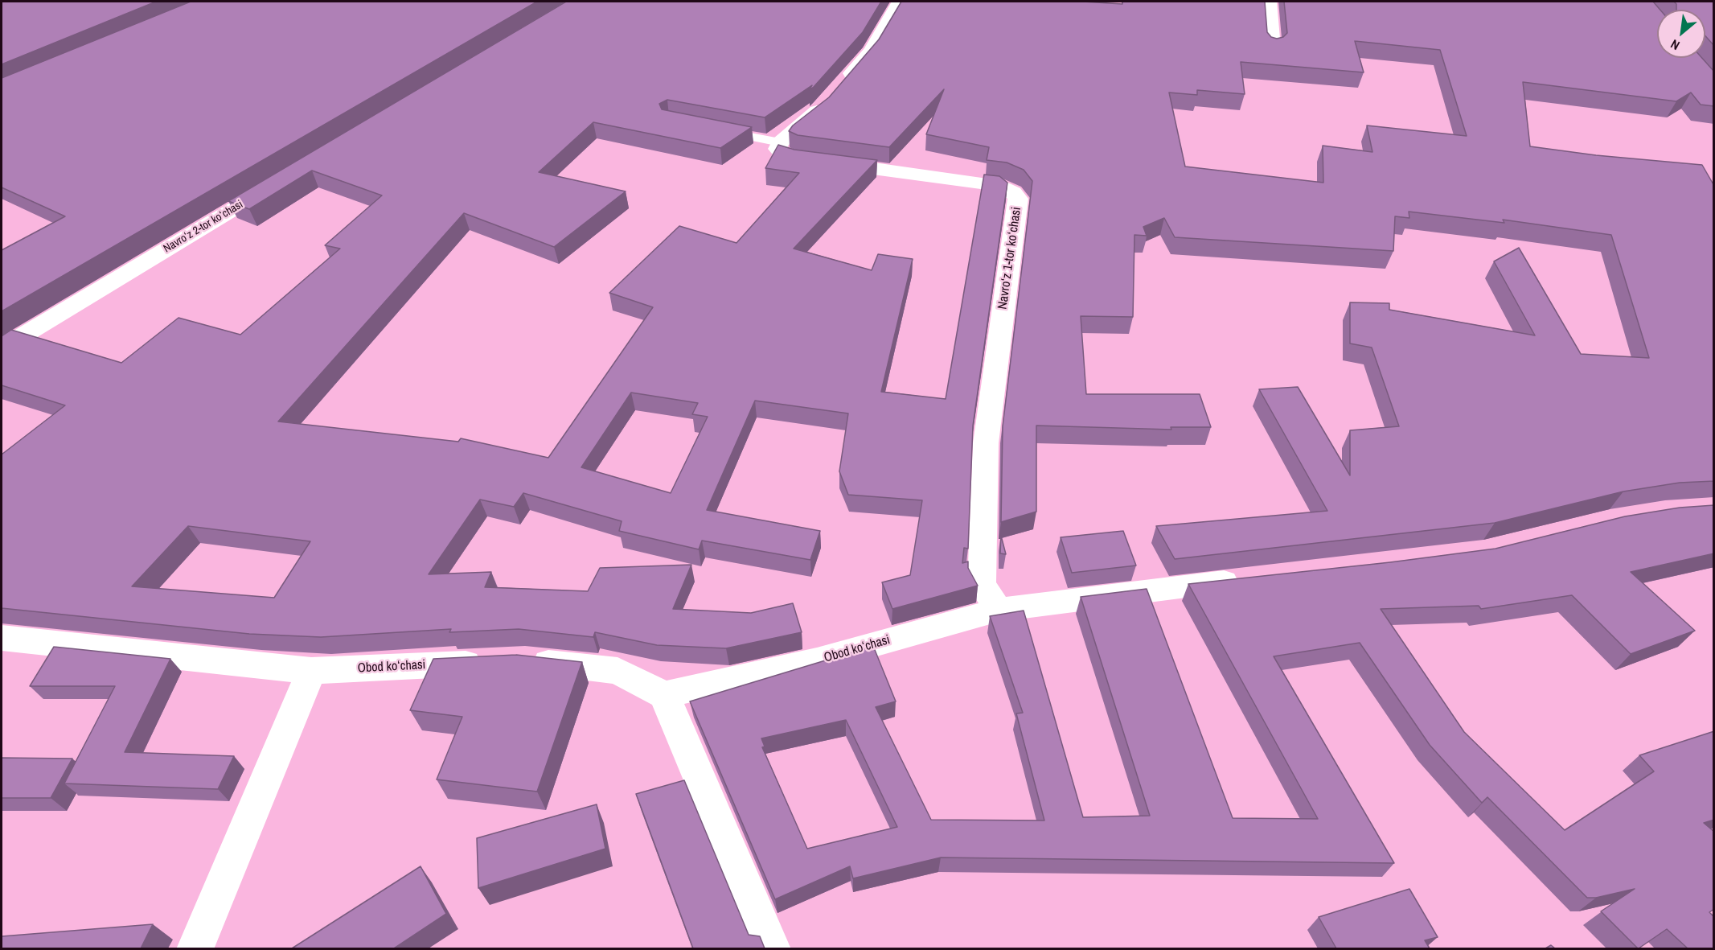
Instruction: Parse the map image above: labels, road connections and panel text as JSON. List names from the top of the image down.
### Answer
{
  "streets": {
    "street": ["Navroʻz 2-tor koʻchasi", "Navroʻz 1-tor koʻchasi", "Obod koʻchasi"]
  },
  "crossings": [
    ["Navroʻz 1-tor koʻchasi", "Obod koʻchasi"]
  ],
  "north": "bottom left"
}
